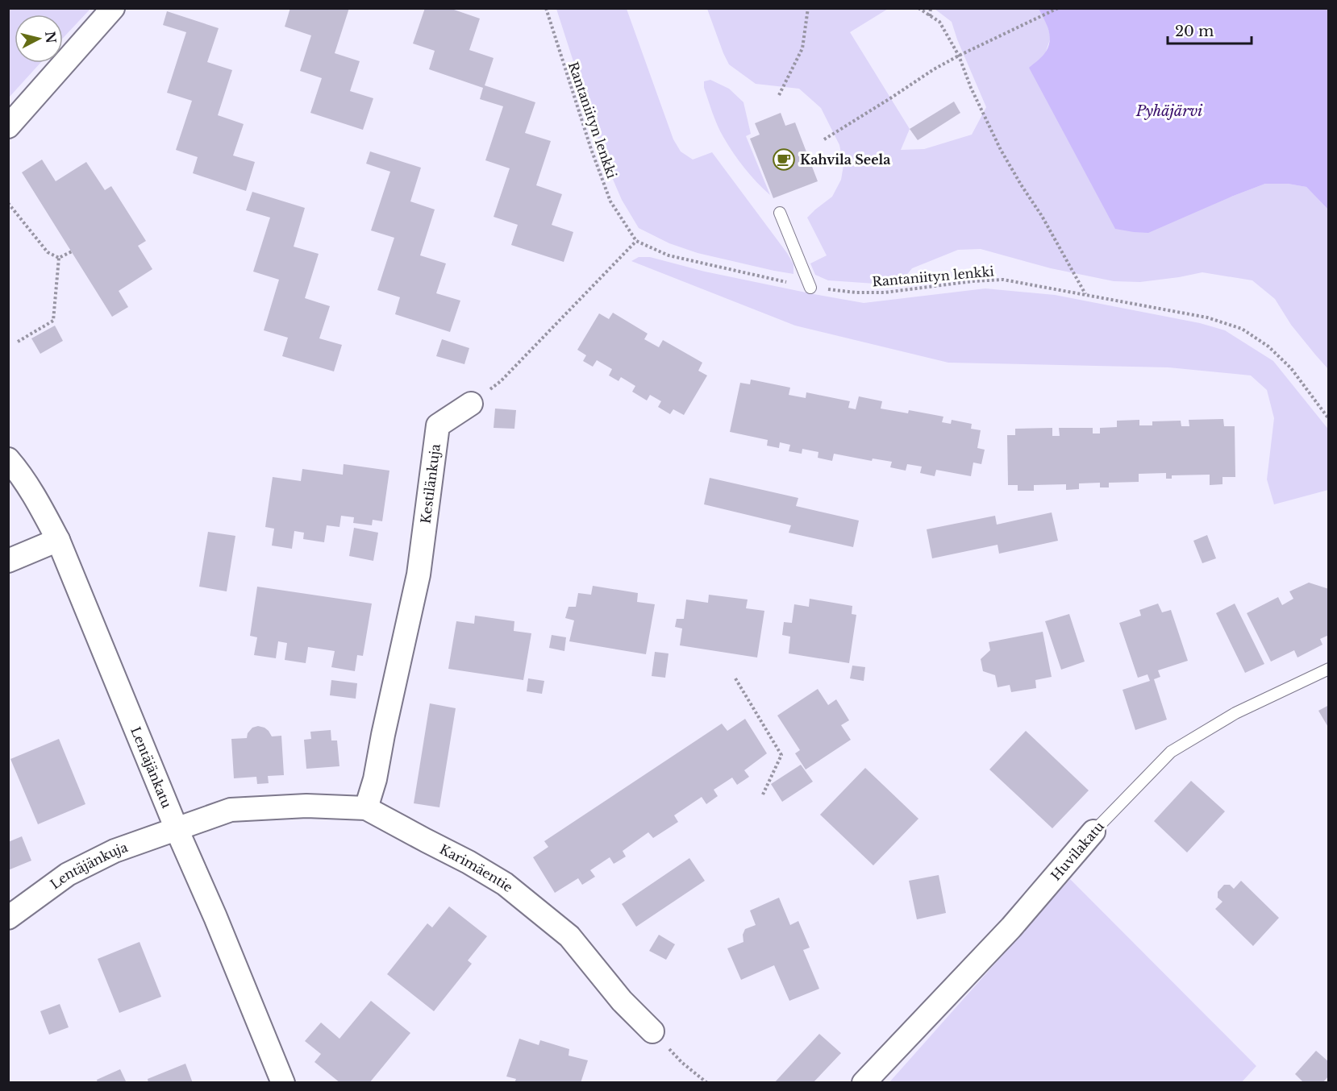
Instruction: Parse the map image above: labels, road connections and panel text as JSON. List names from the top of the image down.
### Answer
{
  "streets": {
    "street": [
      "Kestilänkuja",
      "Lentäjänkatu",
      "Huvilakatu",
      "Lentäjänkuja",
      "Karimäentie"
    ],
    "path": ["Rantaniityn lenkki"]
  },
  "crossings": [
    ["Kestilänkuja", "Karimäentie"],
    ["Lentäjänkatu", "Lentäjänkuja"],
    ["Lentäjänkatu", "Karimäentie"],
    ["Lentäjänkuja", "Karimäentie"]
  ],
  "water": ["Pyhäjärvi"],
  "places": {
    "cafe": ["Kahvila Seela"]
  },
  "scale_bar": "20 m",
  "north": "right"
}
